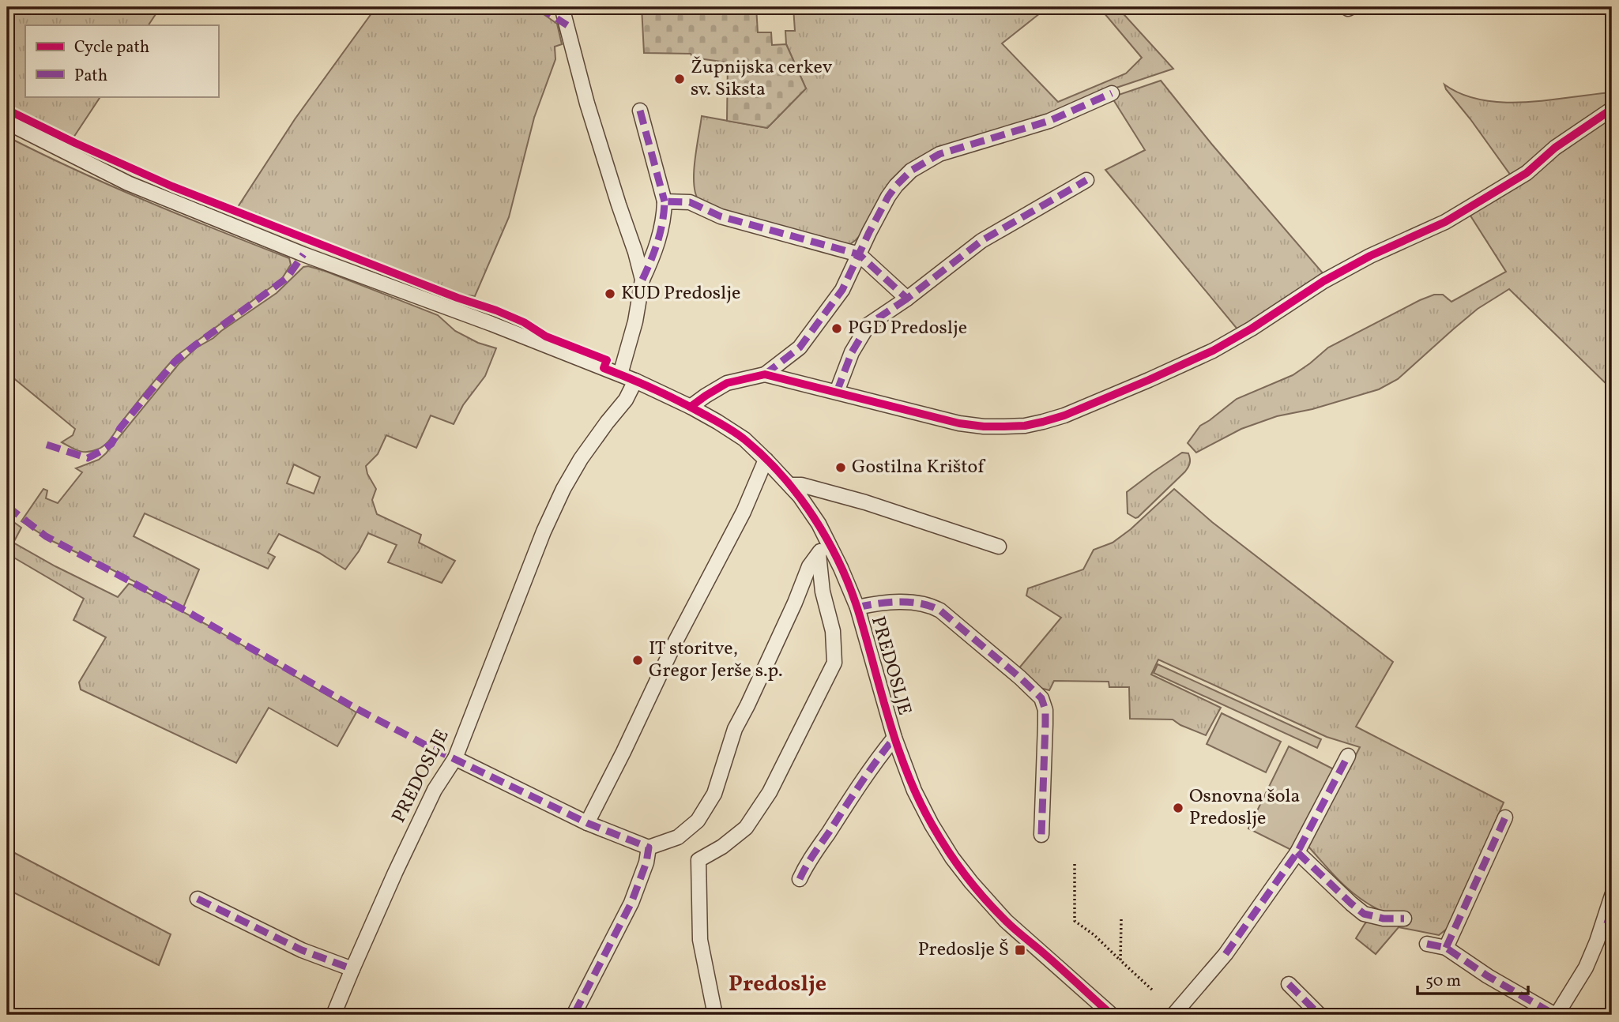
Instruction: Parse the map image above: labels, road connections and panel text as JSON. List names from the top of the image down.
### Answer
{
  "streets": {
    "street": ["PREDOSLJE"]
  },
  "districts": ["Predoslje"],
  "places": {
    "other": [
      "Župnijska cerkev sv. Siksta",
      "KUD Predoslje",
      "PGD Predoslje",
      "Gostilna Krištof",
      "IT storitve, Gregor Jerše s.p.",
      "Osnovna šola Predoslje"
    ],
    "transit": ["Predoslje Š"]
  },
  "legend": ["Cycle path", "Path"],
  "scale_bar": "50 m"
}
